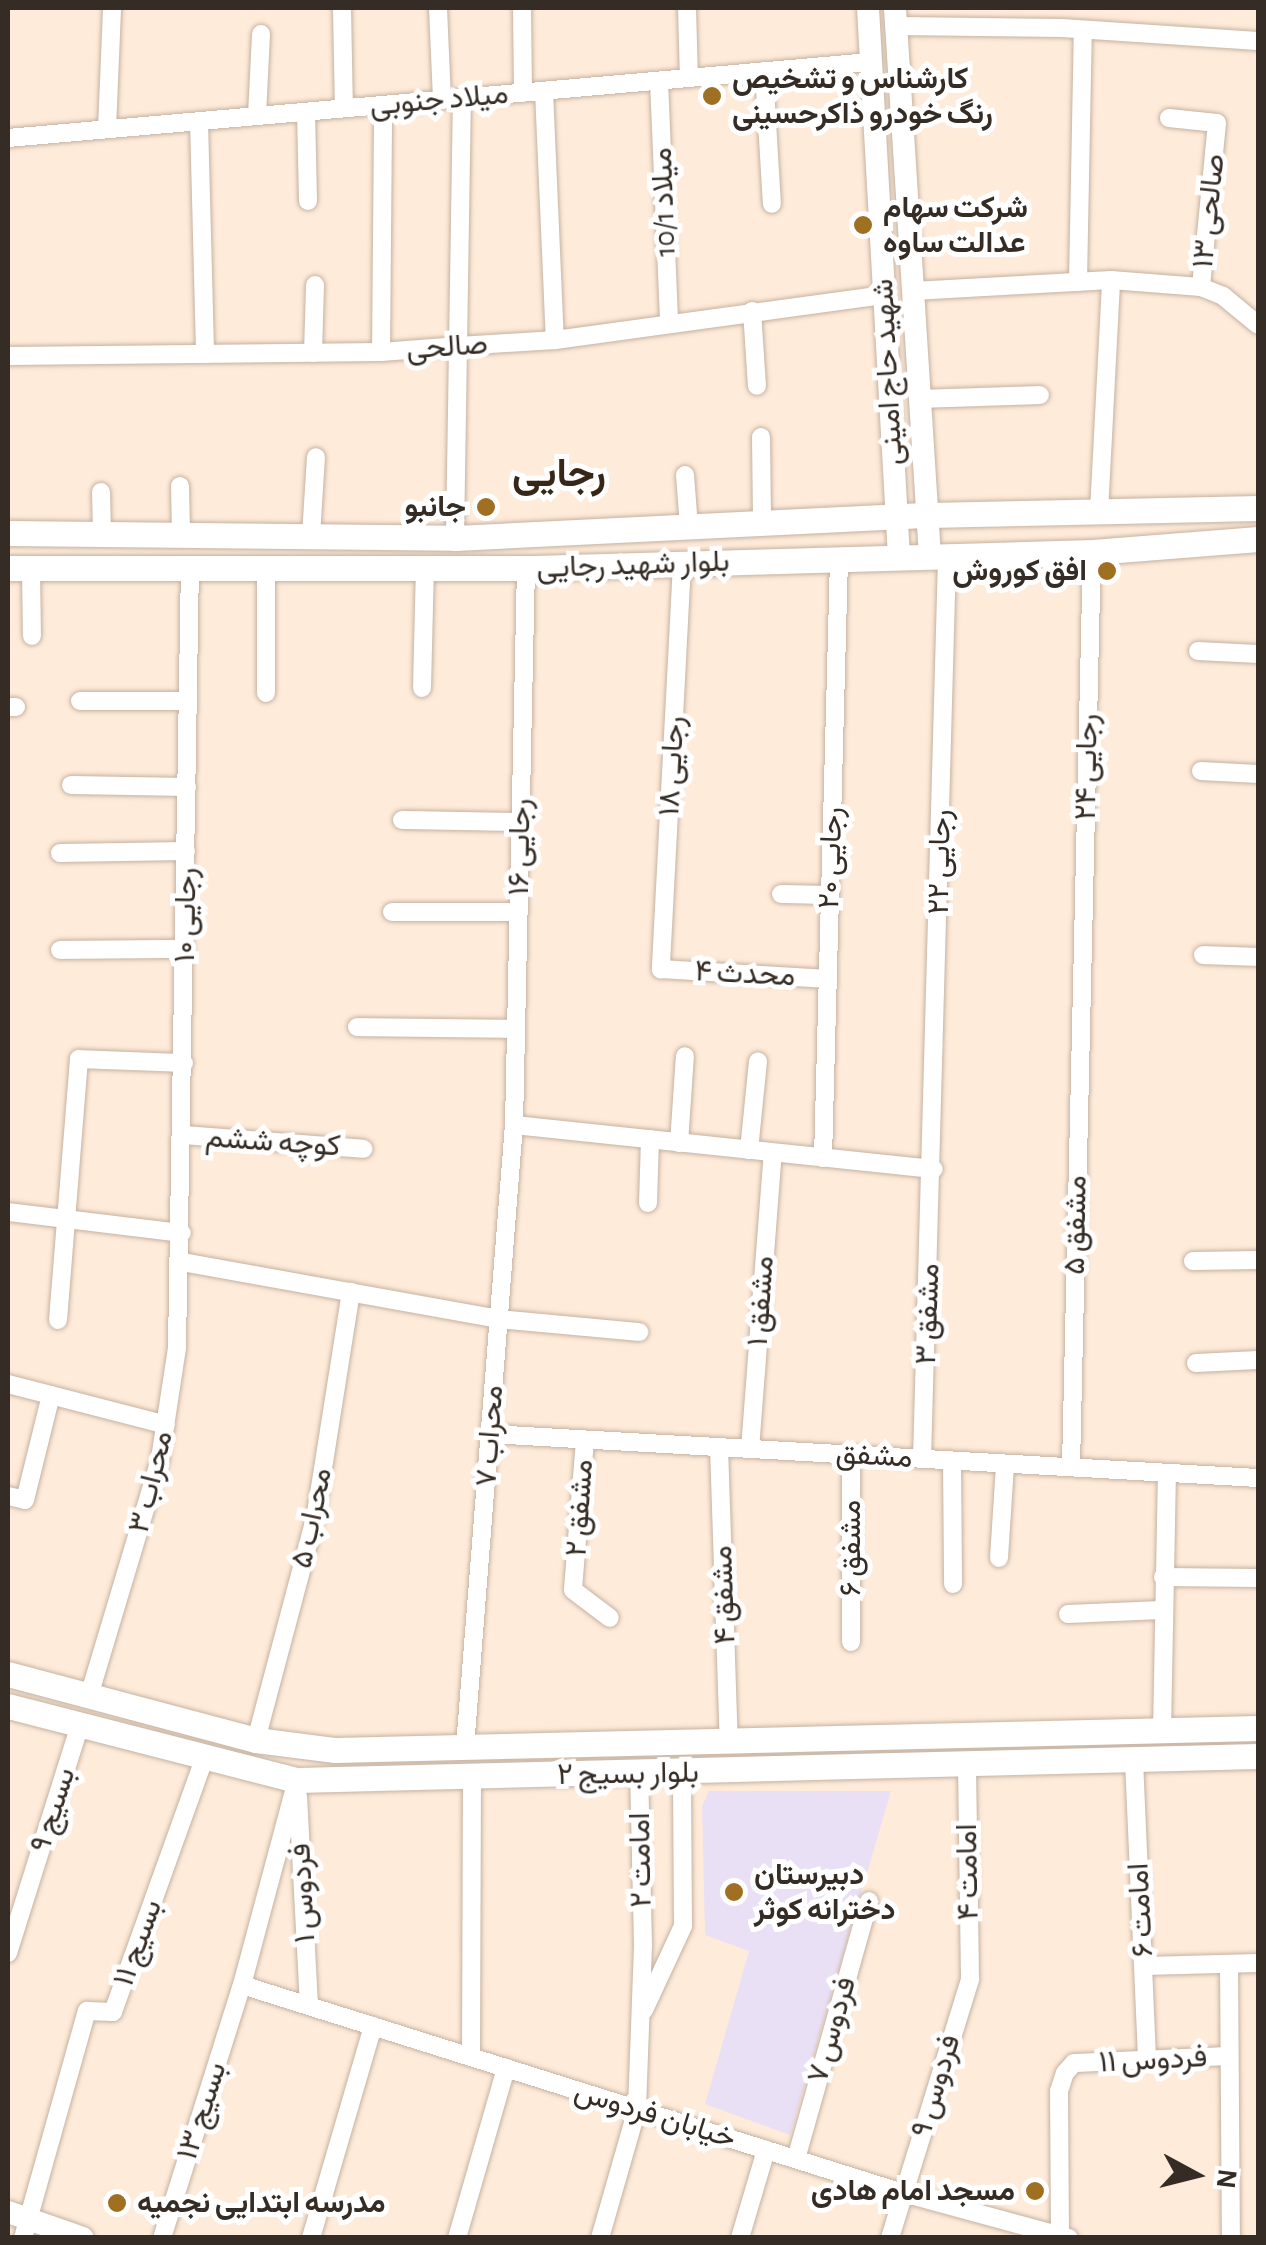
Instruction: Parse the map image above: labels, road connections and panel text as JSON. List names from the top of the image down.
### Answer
{
  "streets": {
    "main road": ["بلوار شهید رجایی", "بلوار بسیج ۲"],
    "street": [
      "میلاد جنوبی",
      "میلاد 10/1",
      "صالحی ۱۳",
      "صالحی",
      "شهید حاج امینی",
      "رجایی ۱۸",
      "رجایی ۲۴",
      "رجایی ۱۶",
      "رجایی ۲۰",
      "رجایی ۲۲",
      "رجایی ۱۰",
      "محدث ۴",
      "کوچه ششم",
      "مشفق ۵",
      "مشفق ۱",
      "مشفق ۳",
      "محراب ۷",
      "مشفق",
      "محراب ۳",
      "مشفق ۲",
      "محراب ۵",
      "مشفق ۶",
      "مشفق ۴",
      "۹ بسیج",
      "امامت ۲",
      "امامت ۴",
      "فردوس ۱",
      "امامت ۶",
      "۱۱ بسیج",
      "فردوس ۷",
      "فردوس ۱۱",
      "فردوس ۹",
      "۱۳ بسیج",
      "خیابان فردوس"
    ]
  },
  "crossings": [
    ["میلاد جنوبی", "میلاد 10/1"],
    ["میلاد جنوبی", "شهید حاج امینی"],
    ["میلاد 10/1", "صالحی"],
    ["صالحی", "شهید حاج امینی"],
    ["شهید حاج امینی", "بلوار شهید رجایی"],
    ["شهید حاج امینی", "رجایی ۲۲"],
    ["بلوار شهید رجایی", "رجایی ۱۸"],
    ["بلوار شهید رجایی", "رجایی ۲۴"],
    ["بلوار شهید رجایی", "رجایی ۱۶"],
    ["بلوار شهید رجایی", "رجایی ۲۰"],
    ["بلوار شهید رجایی", "رجایی ۲۲"],
    ["بلوار شهید رجایی", "رجایی ۱۰"],
    ["رجایی ۱۸", "محدث ۴"],
    ["رجایی ۲۴", "مشفق ۵"],
    ["رجایی ۱۶", "محراب ۷"],
    ["رجایی ۲۰", "محدث ۴"],
    ["رجایی ۲۲", "مشفق ۳"],
    ["رجایی ۱۰", "کوچه ششم"],
    ["رجایی ۱۰", "محراب ۳"],
    ["مشفق ۵", "مشفق"],
    ["مشفق ۱", "مشفق"],
    ["مشفق ۳", "مشفق"],
    ["محراب ۷", "مشفق"],
    ["محراب ۷", "بلوار بسیج ۲"],
    ["مشفق", "مشفق ۲"],
    ["مشفق", "مشفق ۶"],
    ["مشفق", "مشفق ۴"],
    ["محراب ۳", "بلوار بسیج ۲"],
    ["محراب ۵", "بلوار بسیج ۲"],
    ["مشفق ۴", "بلوار بسیج ۲"],
    ["بلوار بسیج ۲", "۹ بسیج"],
    ["بلوار بسیج ۲", "امامت ۲"],
    ["بلوار بسیج ۲", "امامت ۴"],
    ["بلوار بسیج ۲", "فردوس ۱"],
    ["بلوار بسیج ۲", "امامت ۶"],
    ["بلوار بسیج ۲", "۱۱ بسیج"],
    ["بلوار بسیج ۲", "۱۳ بسیج"],
    ["امامت ۲", "خیابان فردوس"],
    ["امامت ۴", "فردوس ۹"],
    ["فردوس ۱", "۱۳ بسیج"],
    ["فردوس ۱", "خیابان فردوس"],
    ["امامت ۶", "فردوس ۱۱"],
    ["فردوس ۷", "خیابان فردوس"],
    ["فردوس ۱۱", "خیابان فردوس"],
    ["فردوس ۹", "خیابان فردوس"],
    ["۱۳ بسیج", "خیابان فردوس"]
  ],
  "districts": ["رجایی"],
  "places": [
    "کارشناس و تشخیص رنگ خودرو ذاکرحسینی",
    "شرکت سهام عدالت ساوه",
    "جانبو",
    "افق کوروش",
    "دبیرستان دخترانه کوثر",
    "مسجد امام هادی",
    "مدرسه ابتدایی نجمیه"
  ],
  "north": "right"
}
